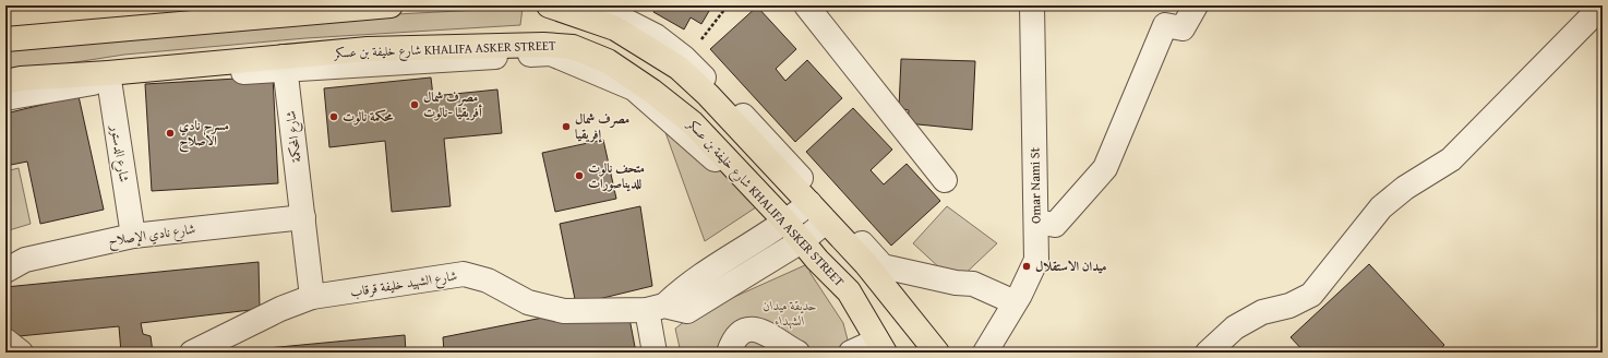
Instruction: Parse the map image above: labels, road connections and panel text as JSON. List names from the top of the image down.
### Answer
{
  "streets": {
    "main road": ["شارع خليفة بن عسكر KHALIFA ASKER STREET"],
    "street": [
      "شارع المحكمة",
      "شارع الدستور",
      "Omar Nami St",
      "شارع نادي الإصلاح",
      "شارع الشهيد خليفة قرقاب"
    ]
  },
  "crossings": [
    ["شارع خليفة بن عسكر KHALIFA ASKER STREET", "شارع المحكمة"],
    ["شارع خليفة بن عسكر KHALIFA ASKER STREET", "شارع الدستور"],
    ["شارع المحكمة", "شارع نادي الإصلاح"],
    ["شارع المحكمة", "شارع الشهيد خليفة قرقاب"],
    ["شارع الدستور", "شارع نادي الإصلاح"]
  ],
  "parks": ["حديقة ميدان الشهداء"],
  "places": [
    "مصرف شمال أفريقيا -نالوت",
    "محكمة نالوت",
    "مصرف شمال إفريقيا",
    "مسرح نادي الاصلاح",
    "متحف نالوت للديناصورات",
    "ميدان الاستقلال"
  ]
}
